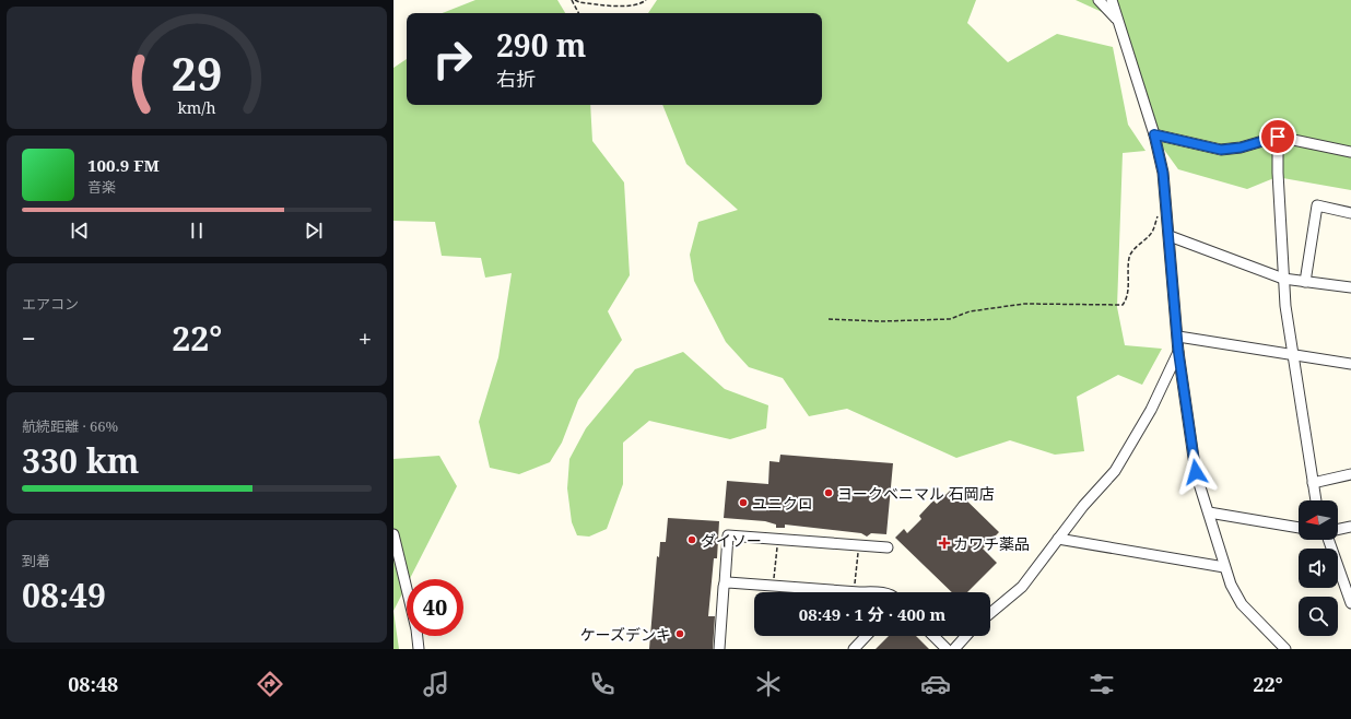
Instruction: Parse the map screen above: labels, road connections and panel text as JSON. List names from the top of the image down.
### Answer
{
  "places": {
    "other": [
      "ヨークベニマル 石岡店",
      "ユニクロ",
      "ダイソー",
      "ケーズデンキ"
    ],
    "health": ["カワチ薬品"]
  },
  "north": "left",
  "page": {
    "turn": ["290 m", "右折"],
    "song": ["100.9 FM", "音楽"],
    "tile": [
      "エアコン",
      ["航続距離 · 66%", "330 km"],
      ["到着", "08:49"]
    ],
    "heat": ["−", "22°", "+"],
    "limit": "40",
    "trip": "08:49 · 1 分 · 400 m",
    "tabs": ["08:48", "22°"],
    "gauge": ["29", "km/h"]
  }
}
